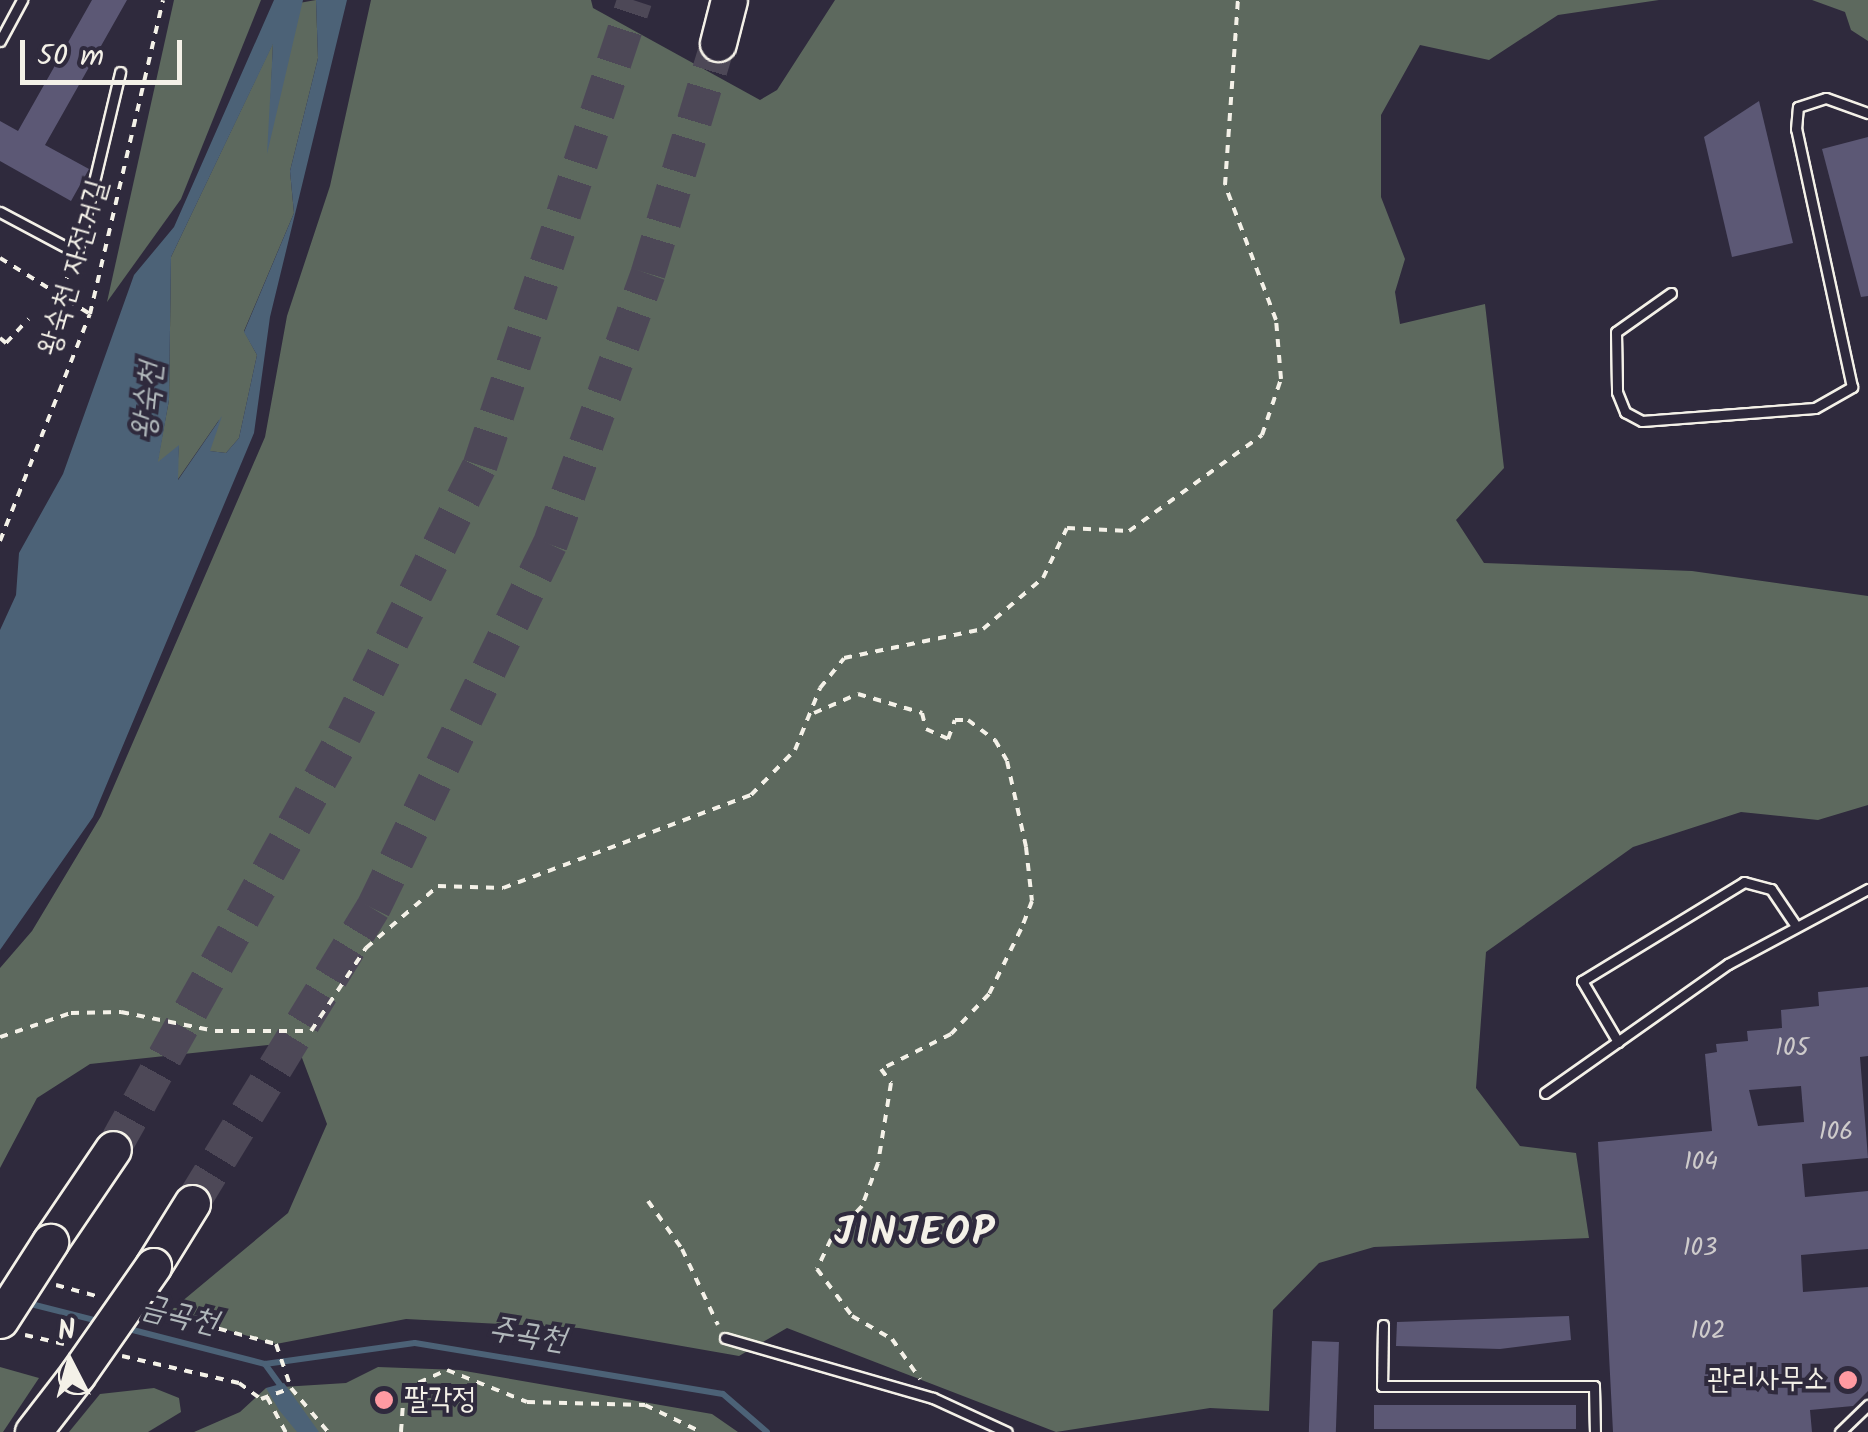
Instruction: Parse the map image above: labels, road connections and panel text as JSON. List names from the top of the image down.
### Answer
{
  "streets": {
    "path": ["왕숙천 자전거길"]
  },
  "districts": ["JINJEOP"],
  "water": ["왕숙천", "금곡천", "주곡천"],
  "places": ["관리사무소", "팔각정"],
  "house_numbers": [
    "105",
    "106",
    "104",
    "103",
    "102"
  ],
  "scale_bar": "50 m",
  "north": "top"
}
